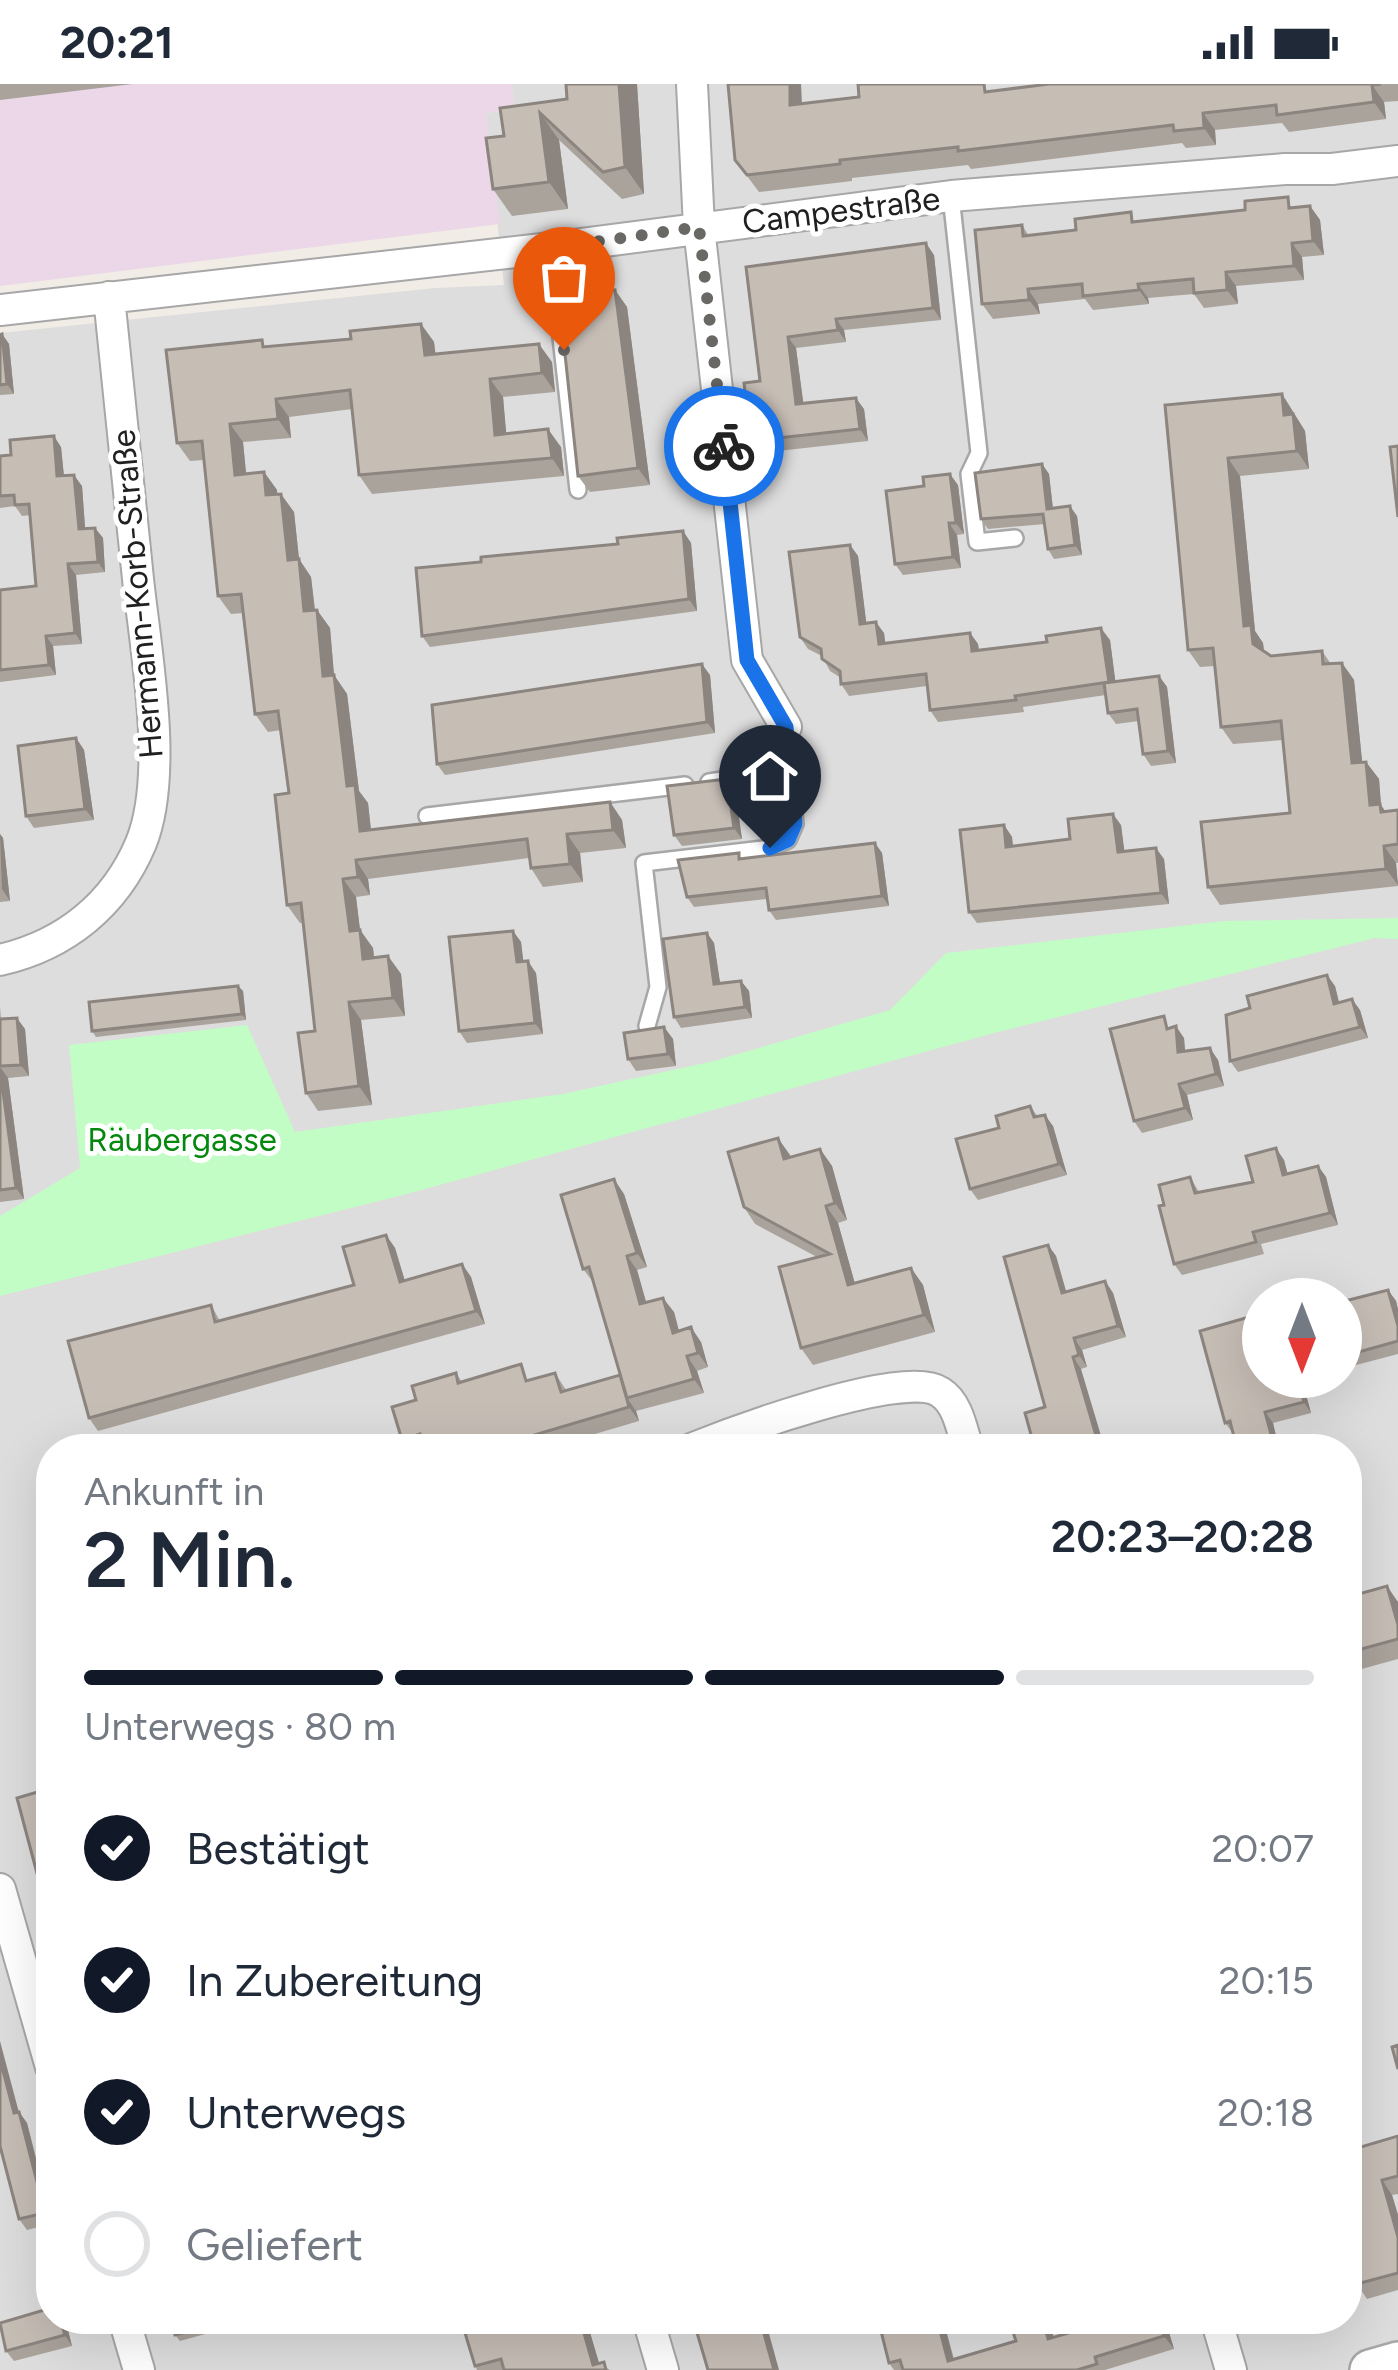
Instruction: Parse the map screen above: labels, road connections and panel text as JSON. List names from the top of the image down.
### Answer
{
  "streets": {
    "street": ["Campestraße", "Hermann-Korb-Straße"]
  },
  "crossings": [
    ["Campestraße", "Hermann-Korb-Straße"]
  ],
  "parks": ["Räubergasse"],
  "north": "bottom",
  "page": {
    "status": "20:21",
    "heading": ["2 Min.", "Ankunft in", "20:23–20:28"],
    "bar": "Unterwegs · 80 m",
    "list": [
      ["Bestätigt", "20:07"],
      ["In Zubereitung", "20:15"],
      ["Unterwegs", "20:18"],
      "Geliefert"
    ]
  }
}
